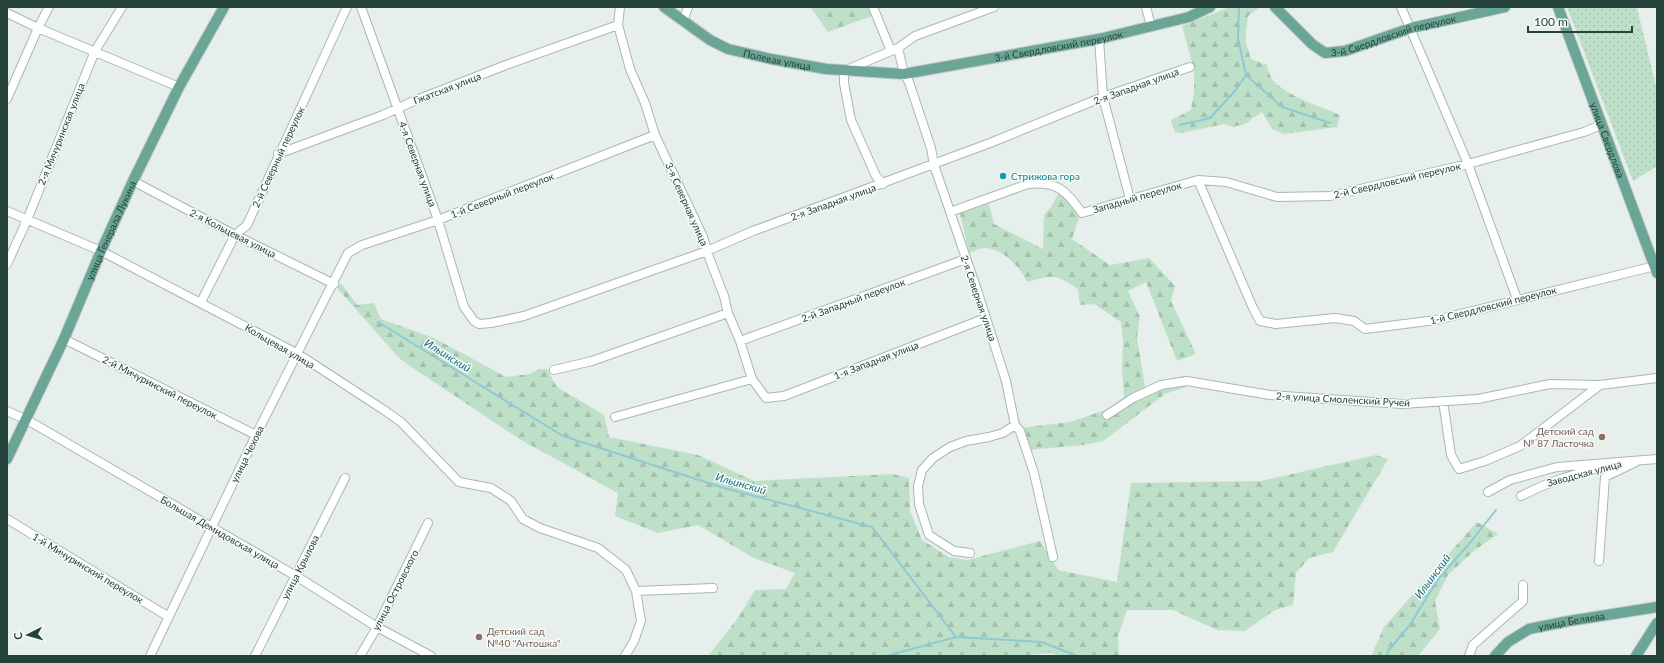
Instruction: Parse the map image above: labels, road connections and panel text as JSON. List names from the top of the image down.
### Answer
{
  "streets": {
    "main road": [
      "3-й Свердловский переулок",
      "Полевая улица",
      "улица Свердлова",
      "улица Генерала Лукина",
      "улица Беляева"
    ],
    "street": [
      "2-я Западная улица",
      "Гжатская улица",
      "2-я Мичуринская улица",
      "2-й Северный переулок",
      "4-я Северная улица",
      "2-й Свердловский переулок",
      "1-й Северный переулок",
      "Западный переулок",
      "3-я Северная улица",
      "2-я Кольцевая улица",
      "2-я Северная улица",
      "2-й Западный переулок",
      "1-й Свердловский переулок",
      "Кольцевая улица",
      "1-я Западная улица",
      "2-й Мичуринский переулок",
      "2-я улица Смоленский Ручей",
      "улица Чехова",
      "Заводская улица",
      "Большая Демидовская улица",
      "улица Крылова",
      "1-й Мичуринский переулок",
      "улица Островского"
    ]
  },
  "crossings": [
    ["3-й Свердловский переулок", "Полевая улица"],
    ["3-й Свердловский переулок", "2-я Северная улица"],
    ["Полевая улица", "2-я Северная улица"],
    ["2-я Западная улица", "4-я Северная улица"],
    ["2-я Западная улица", "3-я Северная улица"],
    ["2-я Западная улица", "2-я Северная улица"],
    ["Гжатская улица", "2-й Северный переулок"],
    ["Гжатская улица", "4-я Северная улица"],
    ["Гжатская улица", "3-я Северная улица"],
    ["2-я Мичуринская улица", "Кольцевая улица"],
    ["улица Свердлова", "2-й Свердловский переулок"],
    ["улица Свердлова", "1-й Свердловский переулок"],
    ["2-й Северный переулок", "2-я Кольцевая улица"],
    ["2-й Северный переулок", "Кольцевая улица"],
    ["4-я Северная улица", "1-й Северный переулок"],
    ["2-й Свердловский переулок", "Западный переулок"],
    ["2-й Свердловский переулок", "1-й Свердловский переулок"],
    ["1-й Северный переулок", "3-я Северная улица"],
    ["1-й Северный переулок", "улица Чехова"],
    ["Западный переулок", "2-я Северная улица"],
    ["Западный переулок", "1-й Свердловский переулок"],
    ["3-я Северная улица", "2-й Западный переулок"],
    ["3-я Северная улица", "1-я Западная улица"],
    ["улица Генерала Лукина", "2-я Кольцевая улица"],
    ["улица Генерала Лукина", "Кольцевая улица"],
    ["улица Генерала Лукина", "2-й Мичуринский переулок"],
    ["улица Генерала Лукина", "Большая Демидовская улица"],
    ["2-я Кольцевая улица", "улица Чехова"],
    ["2-я Северная улица", "2-й Западный переулок"],
    ["2-я Северная улица", "1-я Западная улица"],
    ["Кольцевая улица", "улица Чехова"],
    ["2-й Мичуринский переулок", "улица Чехова"],
    ["улица Чехова", "Большая Демидовская улица"],
    ["улица Чехова", "1-й Мичуринский переулок"],
    ["Большая Демидовская улица", "улица Крылова"],
    ["Большая Демидовская улица", "улица Островского"]
  ],
  "water": ["Ильинский"],
  "places": ["Стрижова гора", "Детский сад № 87 Ласточка", "Детский сад №40 \"Антошка\""],
  "scale_bar": "100 m",
  "north": "left"
}
